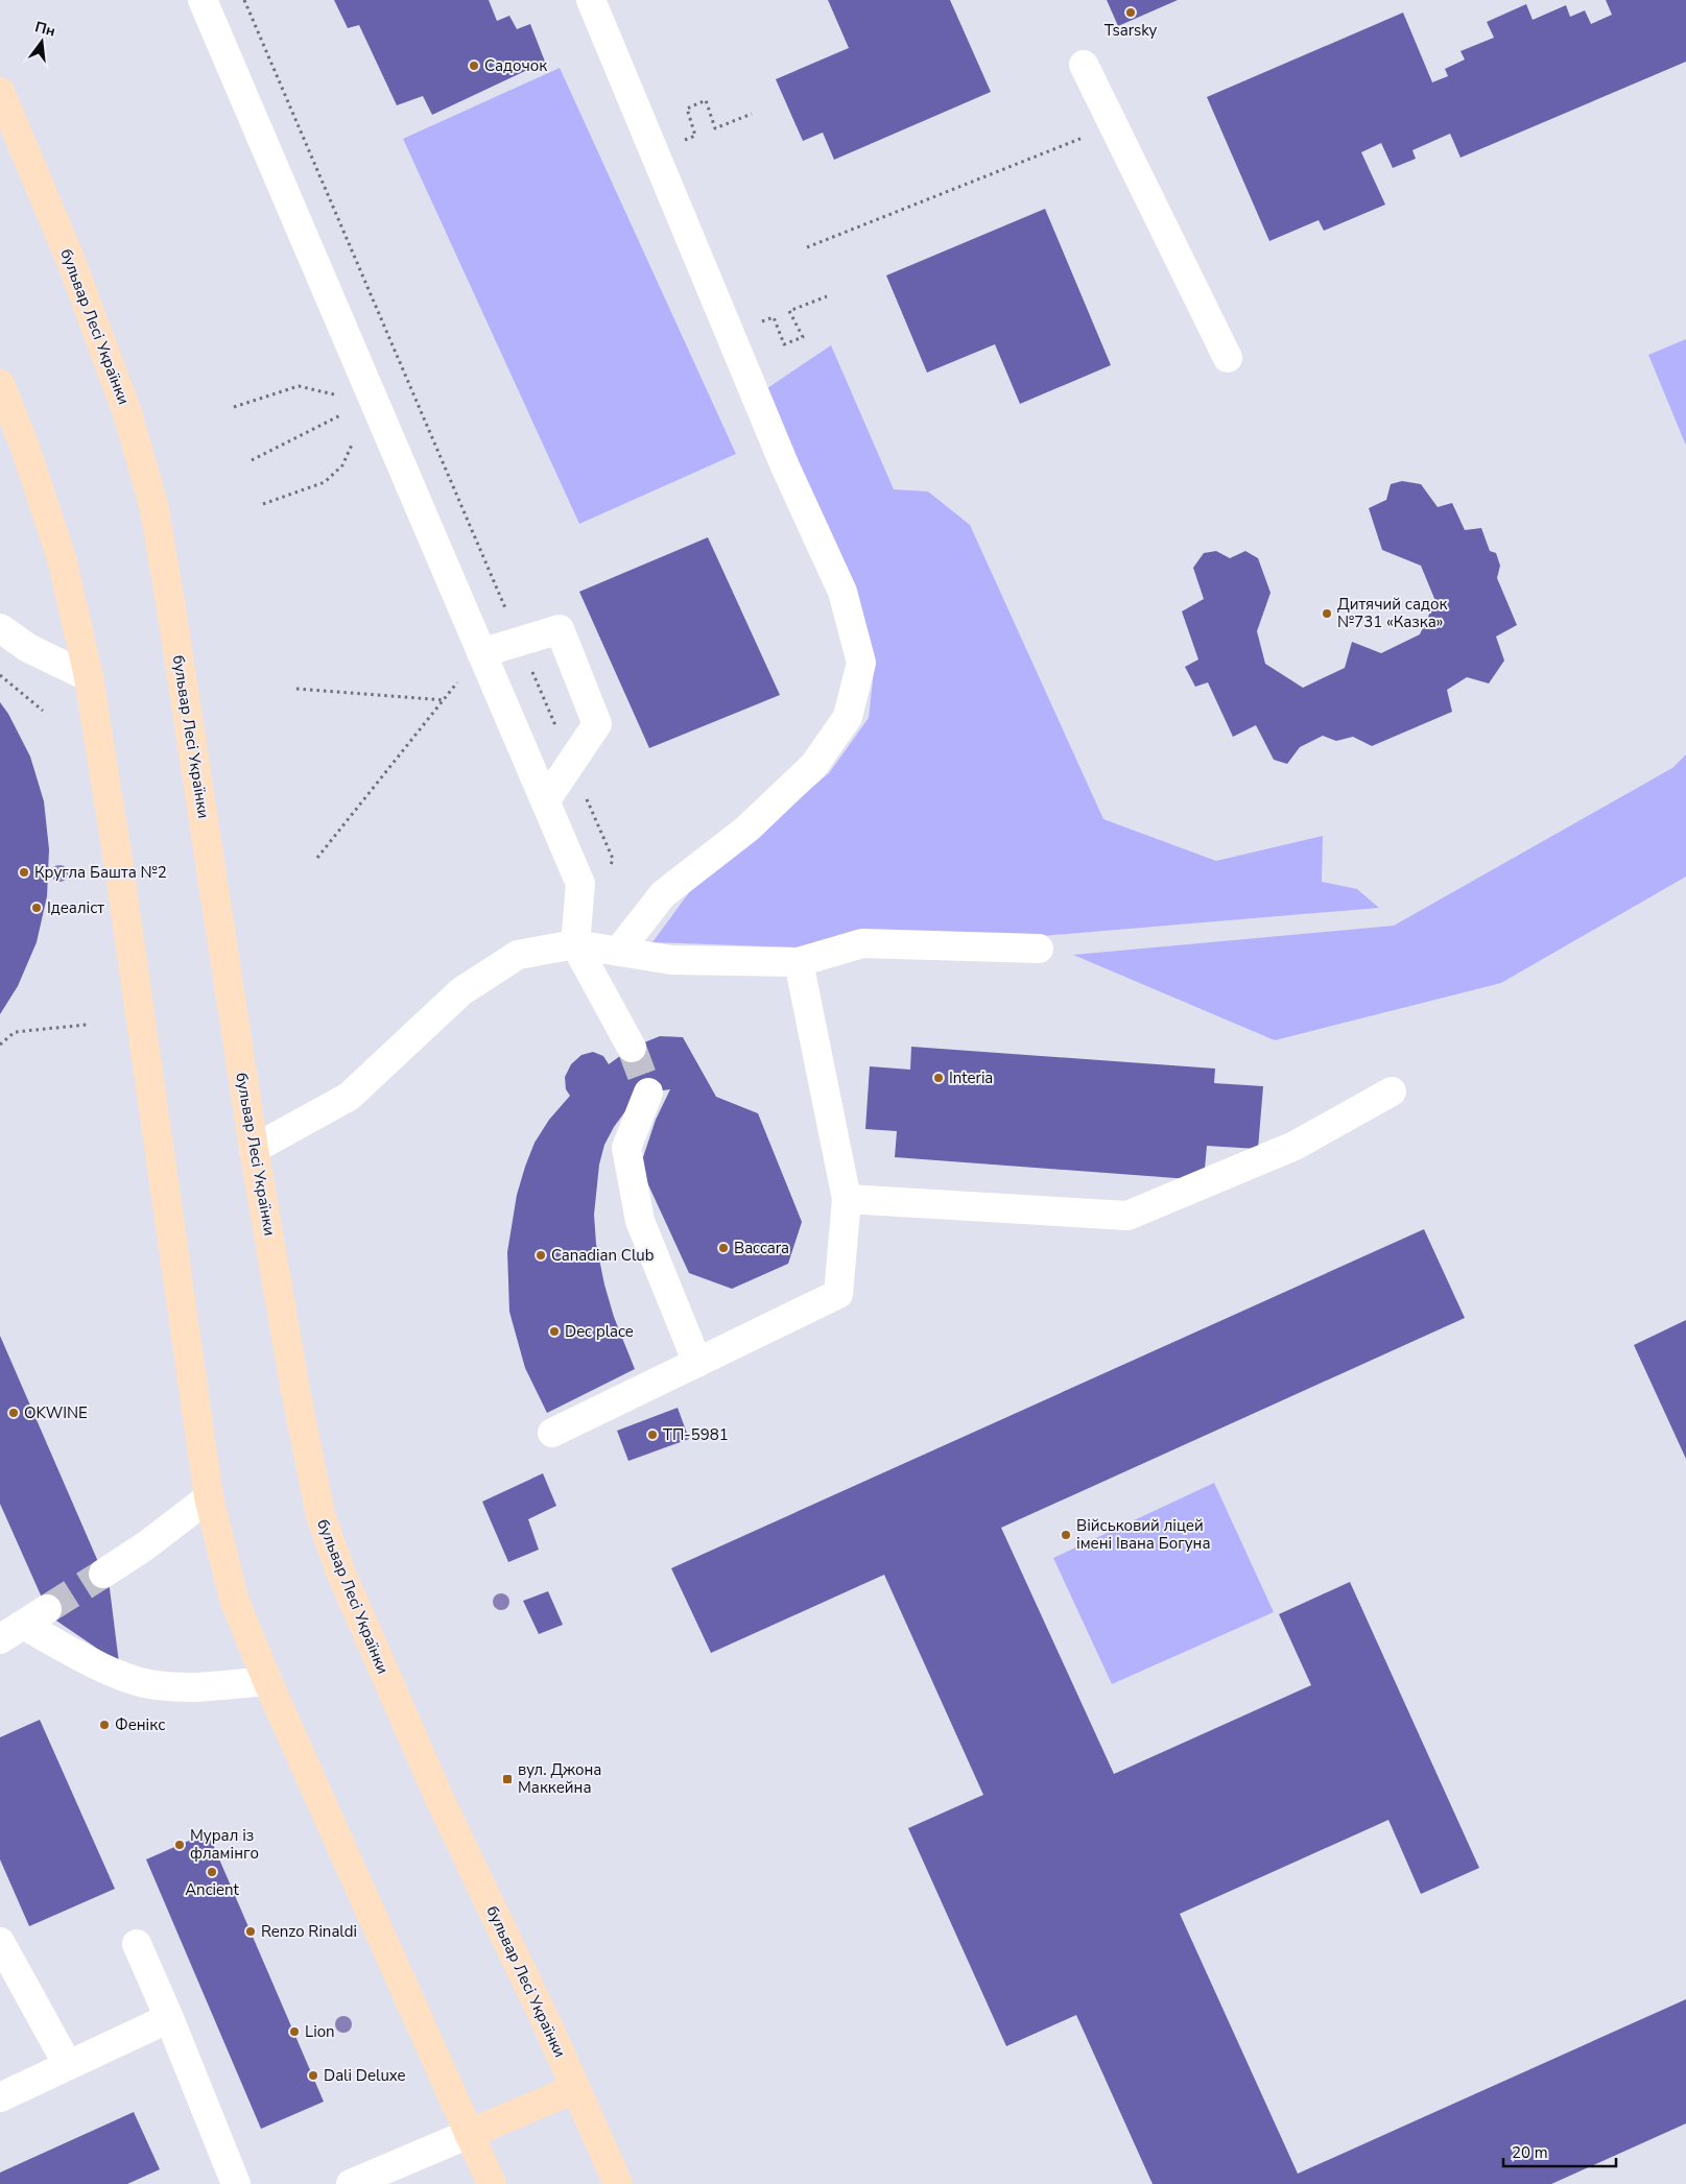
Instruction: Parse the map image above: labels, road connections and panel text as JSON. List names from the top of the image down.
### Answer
{
  "streets": {
    "main road": ["бульвар Лесі Українки"]
  },
  "places": {
    "other": [
      "Tsarsky",
      "Садочок",
      "Дитячий садок №731 «Казка»",
      "Кругла Башта №2",
      "Ідеаліст",
      "Interia",
      "Baccara",
      "Canadian Club",
      "Dec place",
      "OKWINE",
      "ТП-5981",
      "Військовий ліцей імені Івана Богуна",
      "Фенікс",
      "Мурал із фламінго",
      "Ancient",
      "Renzo Rinaldi",
      "Lion",
      "Dali Deluxe"
    ],
    "transit": ["вул. Джона Маккейна"]
  },
  "scale_bar": "20 m",
  "north": "top"
}
